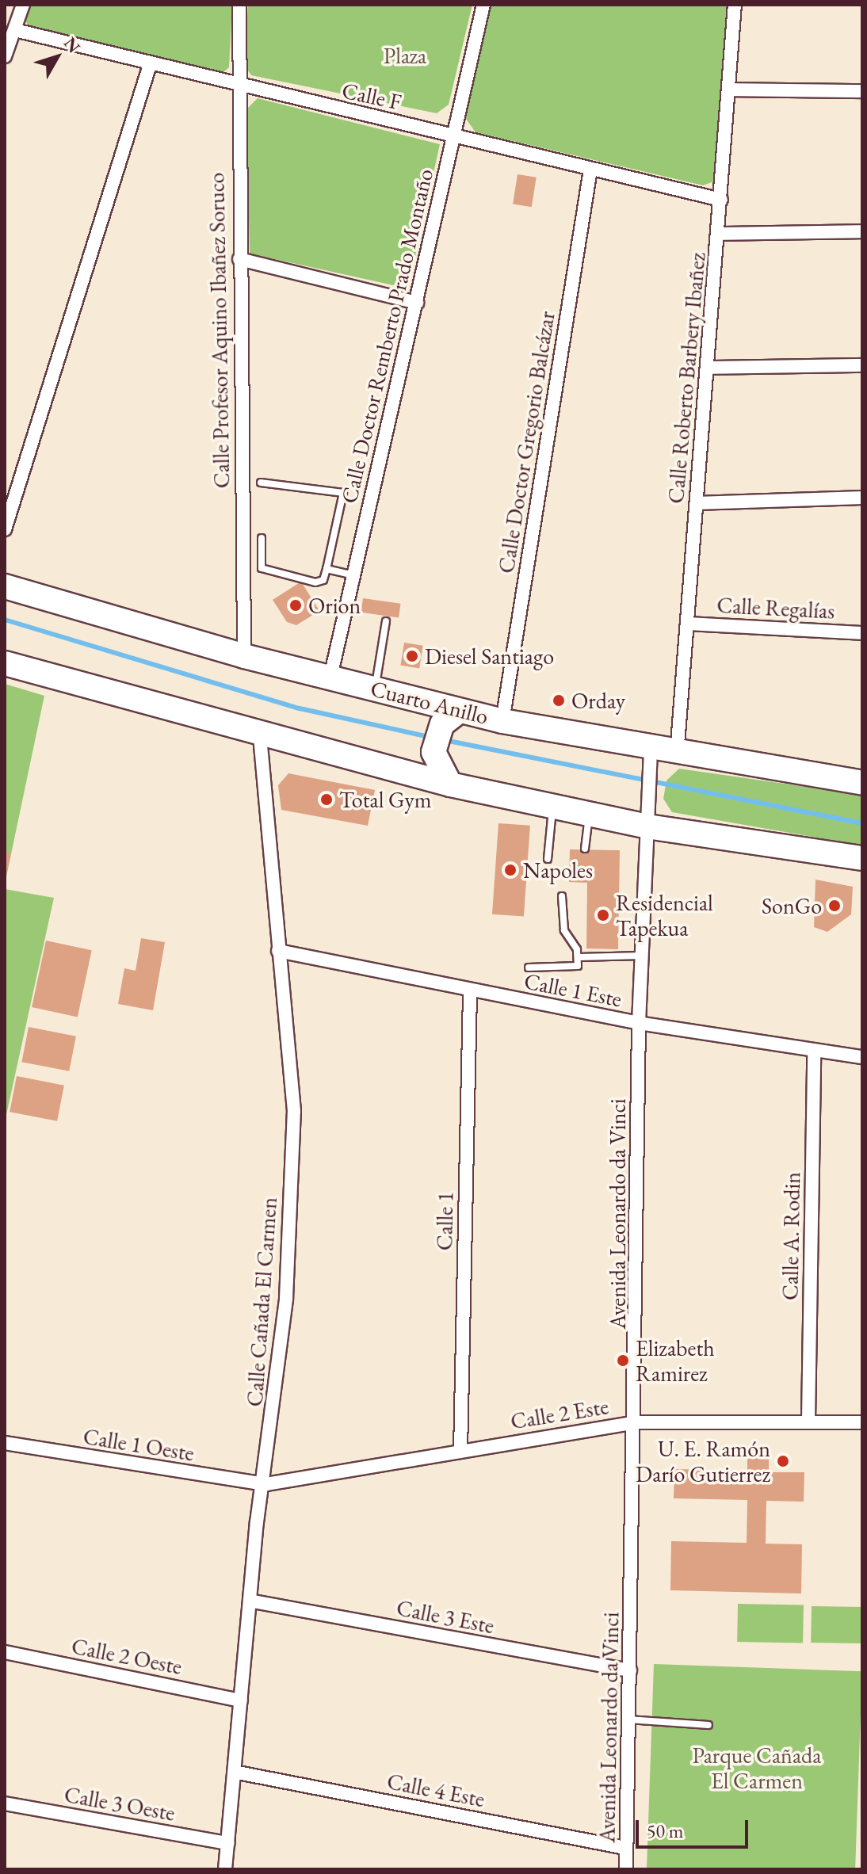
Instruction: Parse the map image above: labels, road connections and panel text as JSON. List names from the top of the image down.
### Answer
{
  "streets": {
    "highway": ["Cuarto Anillo"],
    "street": [
      "Calle F",
      "Calle Profesor Aquino Ibañez Soruco",
      "Calle Doctor Remberto Prado Montaño",
      "Calle Roberto Barbery Ibañez",
      "Calle Doctor Gregorio Balcázar",
      "Calle Regalías",
      "Calle 1 Este",
      "Avenida Leonardo da Vinci",
      "Calle 1",
      "Calle A. Rodin",
      "Calle Cañada El Carmen",
      "Calle 2 Este",
      "Calle 1 Oeste",
      "Calle 3 Este",
      "Calle 2 Oeste",
      "Calle 4 Este",
      "Calle 3 Oeste"
    ]
  },
  "crossings": [
    ["Calle F", "Calle Profesor Aquino Ibañez Soruco"],
    ["Calle F", "Calle Doctor Remberto Prado Montaño"],
    ["Calle F", "Calle Roberto Barbery Ibañez"],
    ["Calle F", "Calle Doctor Gregorio Balcázar"],
    ["Calle Profesor Aquino Ibañez Soruco", "Cuarto Anillo"],
    ["Calle Doctor Remberto Prado Montaño", "Cuarto Anillo"],
    ["Calle Roberto Barbery Ibañez", "Calle Regalías"],
    ["Calle Roberto Barbery Ibañez", "Cuarto Anillo"],
    ["Calle Doctor Gregorio Balcázar", "Cuarto Anillo"],
    ["Cuarto Anillo", "Avenida Leonardo da Vinci"],
    ["Calle 1 Este", "Avenida Leonardo da Vinci"],
    ["Calle 1 Este", "Calle 1"],
    ["Calle 1 Este", "Calle A. Rodin"],
    ["Calle 1 Este", "Calle Cañada El Carmen"],
    ["Avenida Leonardo da Vinci", "Calle 2 Este"],
    ["Avenida Leonardo da Vinci", "Calle 3 Este"],
    ["Avenida Leonardo da Vinci", "Calle 4 Este"],
    ["Calle 1", "Calle 2 Este"],
    ["Calle A. Rodin", "Calle 2 Este"],
    ["Calle Cañada El Carmen", "Calle 2 Este"],
    ["Calle Cañada El Carmen", "Calle 1 Oeste"],
    ["Calle Cañada El Carmen", "Calle 3 Este"],
    ["Calle Cañada El Carmen", "Calle 2 Oeste"],
    ["Calle Cañada El Carmen", "Calle 4 Este"],
    ["Calle Cañada El Carmen", "Calle 3 Oeste"],
    ["Calle 2 Este", "Calle 1 Oeste"]
  ],
  "parks": ["Plaza", "Parque Cañada El Carmen"],
  "places": [
    "Orion",
    "Diesel Santiago",
    "Orday",
    "Total Gym",
    "Napoles",
    "SonGo",
    "Residencial Tapekua",
    "Elizabeth Ramirez",
    "U. E. Ramón Darío Gutierrez"
  ],
  "scale_bar": "50 m",
  "north": "top right"
}
